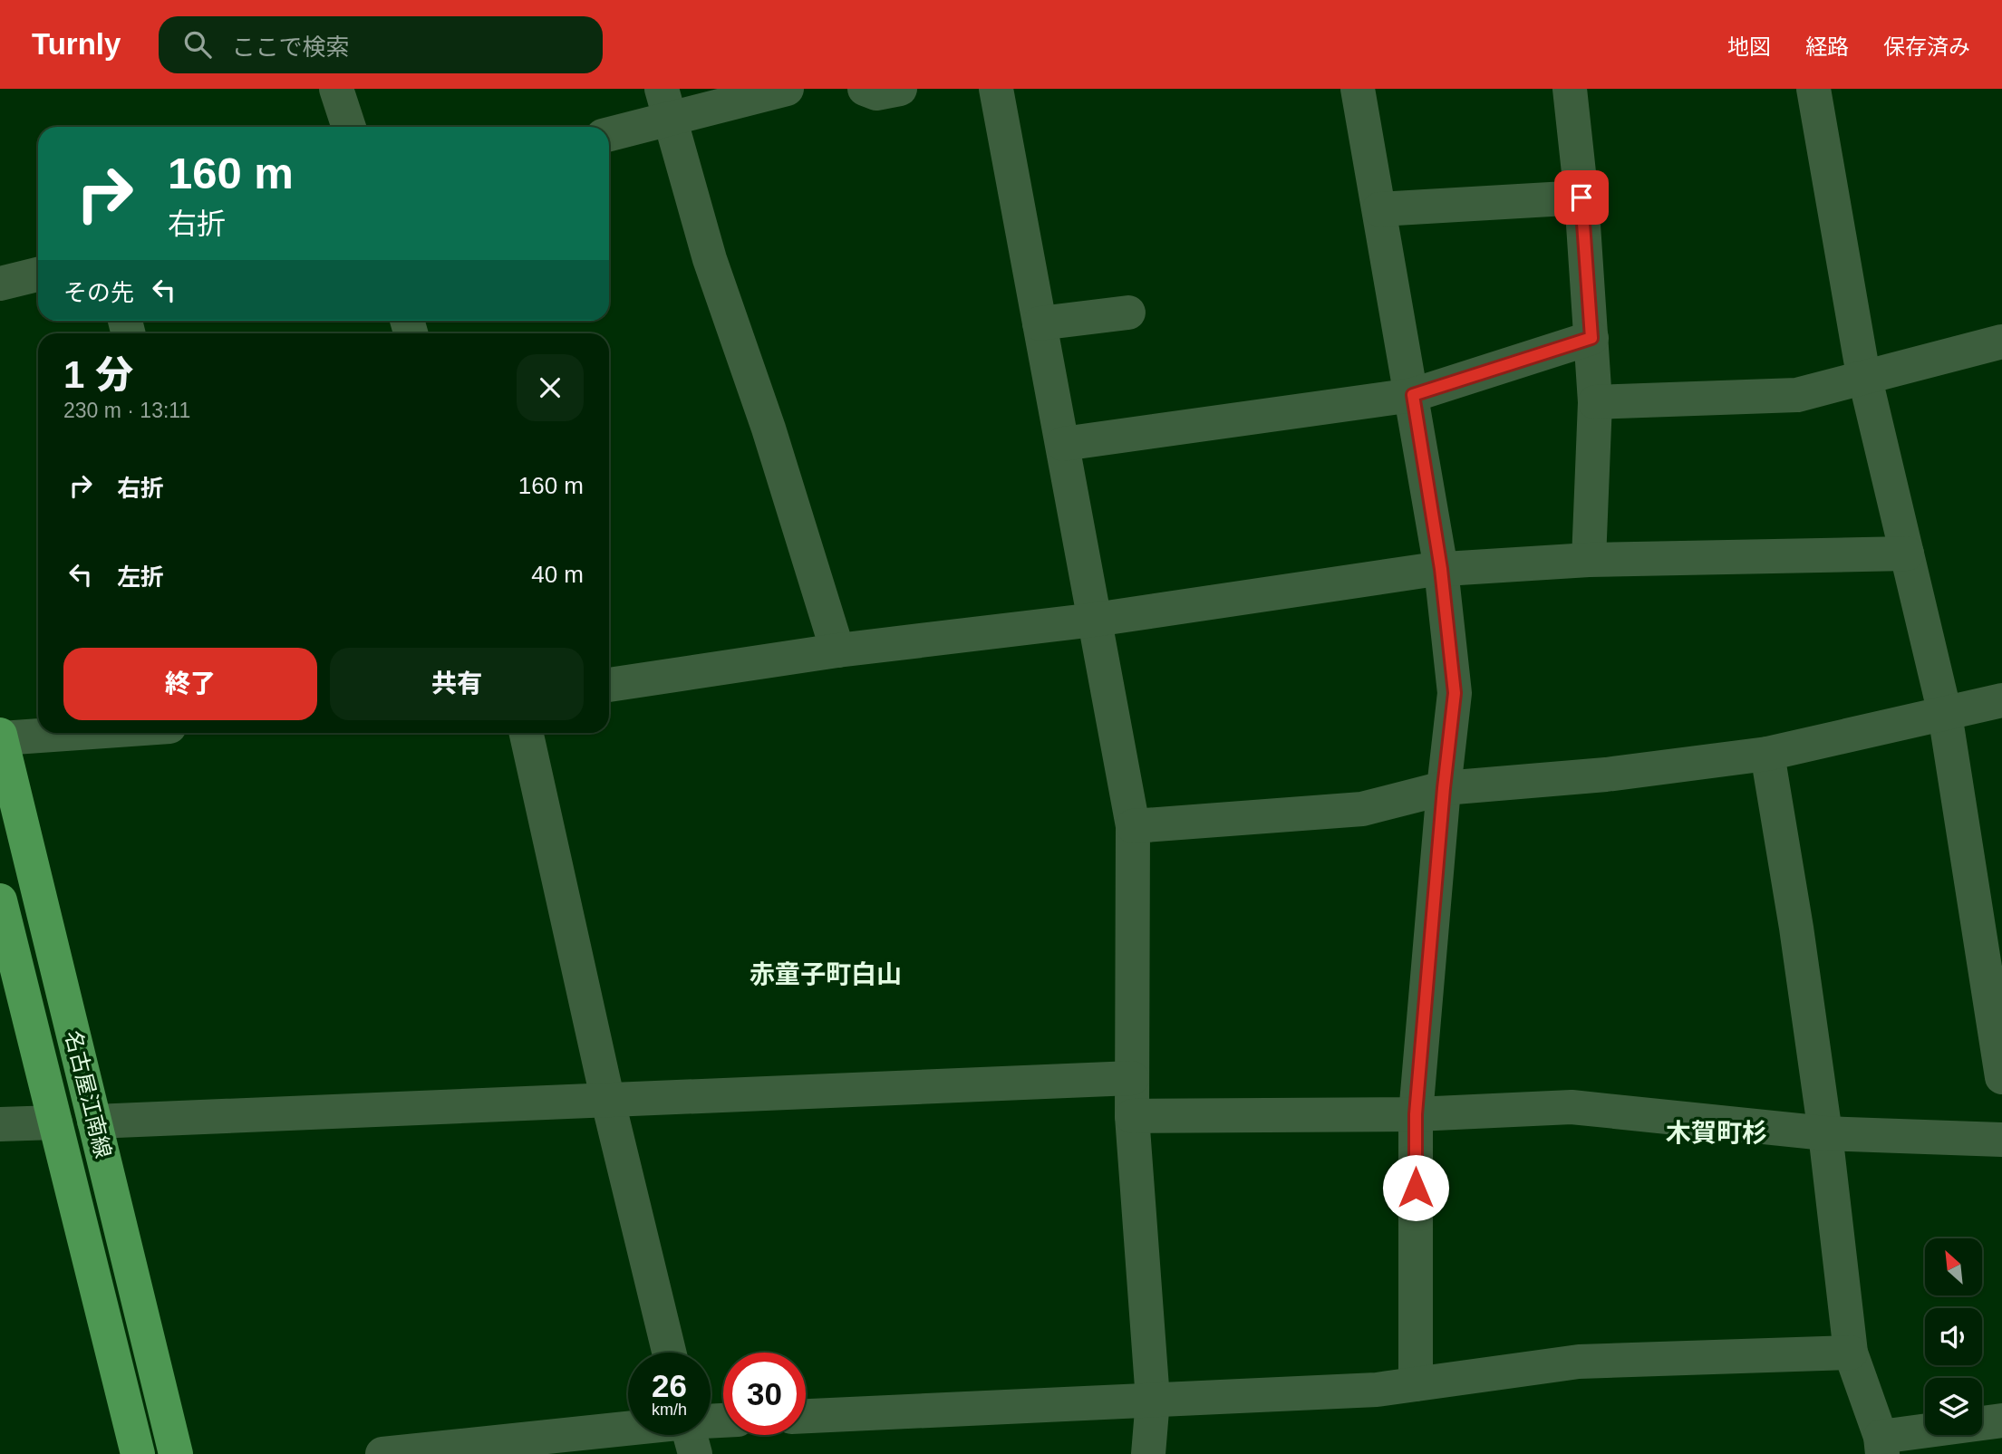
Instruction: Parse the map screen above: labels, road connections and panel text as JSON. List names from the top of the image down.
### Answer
{
  "streets": {
    "main road": ["名古屋江南線"]
  },
  "districts": ["赤童子町白山", "木賀町杉"],
  "north": "top left",
  "page": {
    "header": "Turnly",
    "search": "ここで検索",
    "nav": ["地図", "経路", "保存済み"],
    "turn": ["160 m", "右折"],
    "then": "その先",
    "heading": ["1 分", "230 m · 13:11"],
    "list": [
      {
        "name": "右折",
        "value": "160 m"
      },
      {
        "name": "左折",
        "value": "40 m"
      }
    ],
    "buttons": ["終了", "共有"],
    "speed": "26 km/h",
    "limit": "30"
  }
}
